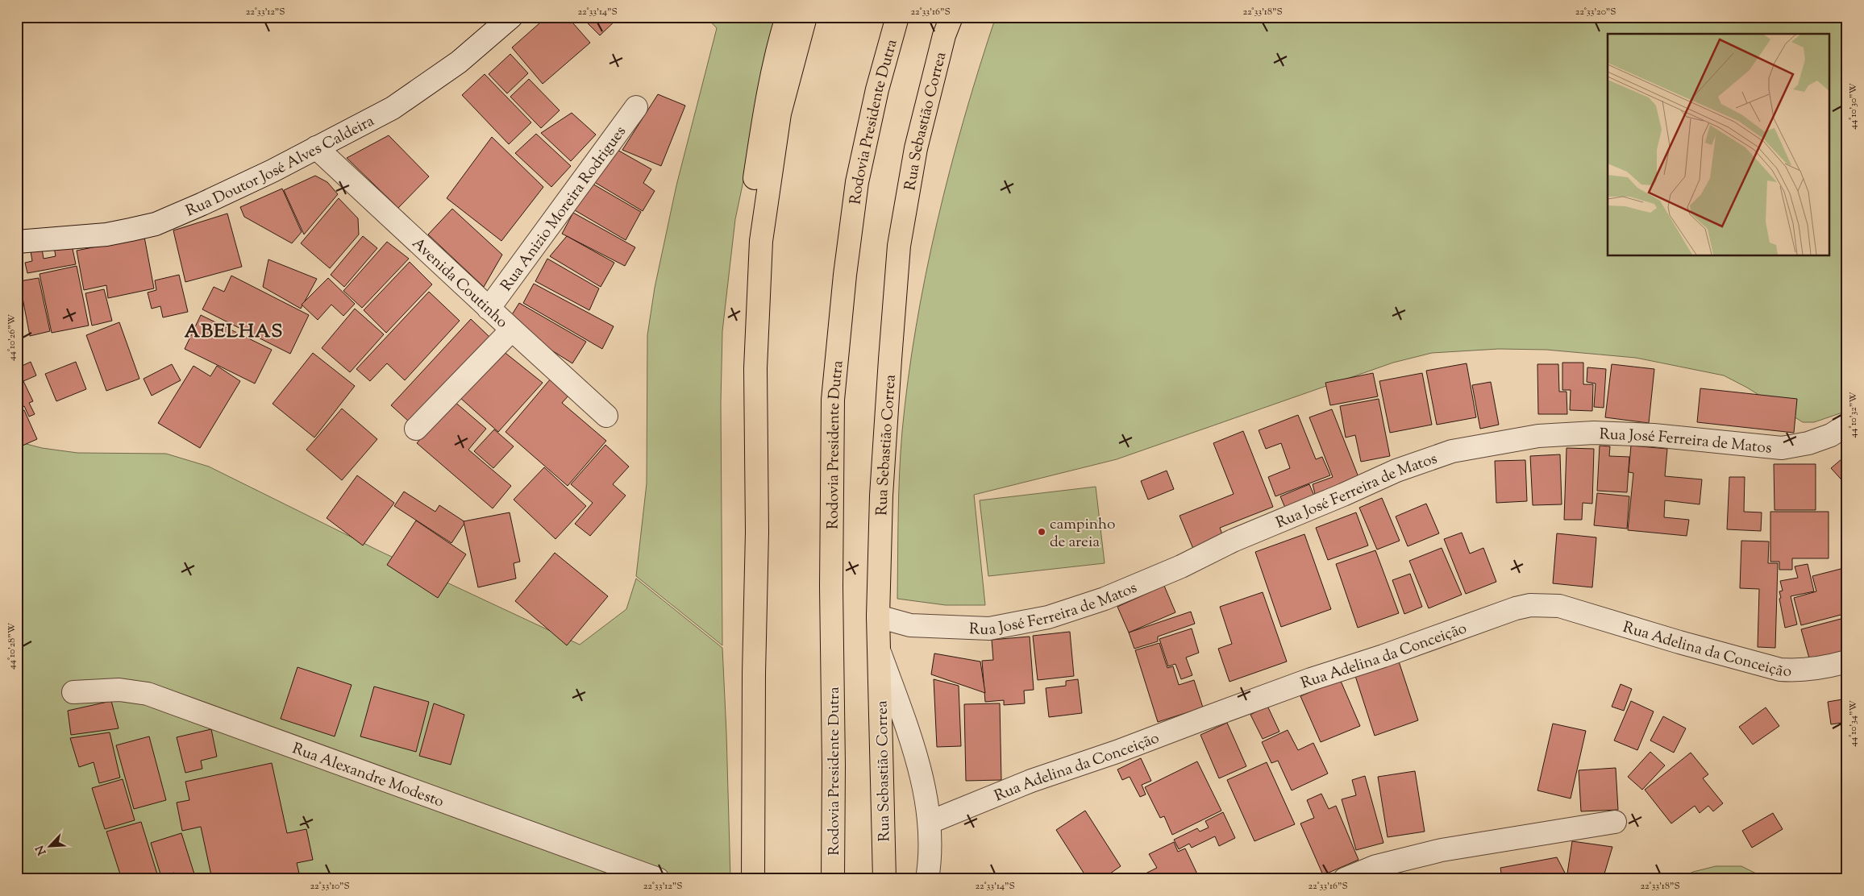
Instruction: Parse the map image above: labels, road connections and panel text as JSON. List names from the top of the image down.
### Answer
{
  "streets": {
    "main road": ["Rodovia Presidente Dutra", "Rua Sebastião Correa"],
    "street": [
      "Rua Doutor José Alves Caldeira",
      "Rua Anizio Moreira Rodrigues",
      "Avenida Coutinho",
      "Rua José Ferreira de Matos",
      "Rua Adelina da Conceição",
      "Rua Alexandre Modesto"
    ]
  },
  "crossings": [
    ["Rua Sebastião Correa", "Rua José Ferreira de Matos"],
    ["Rua Doutor José Alves Caldeira", "Avenida Coutinho"],
    ["Rua Anizio Moreira Rodrigues", "Avenida Coutinho"]
  ],
  "districts": ["ABELHAS"],
  "places": ["campinho de areia"],
  "north": "bottom left",
  "coordinates": [
    "22°33'12\"S",
    "22°33'14\"S",
    "22°33'16\"S",
    "22°33'18\"S",
    "22°33'20\"S",
    "44°10'30\"W",
    "44°10'26\"W",
    "44°10'32\"W",
    "44°10'28\"W",
    "44°10'34\"W",
    "22°33'10\"S"
  ]
}
